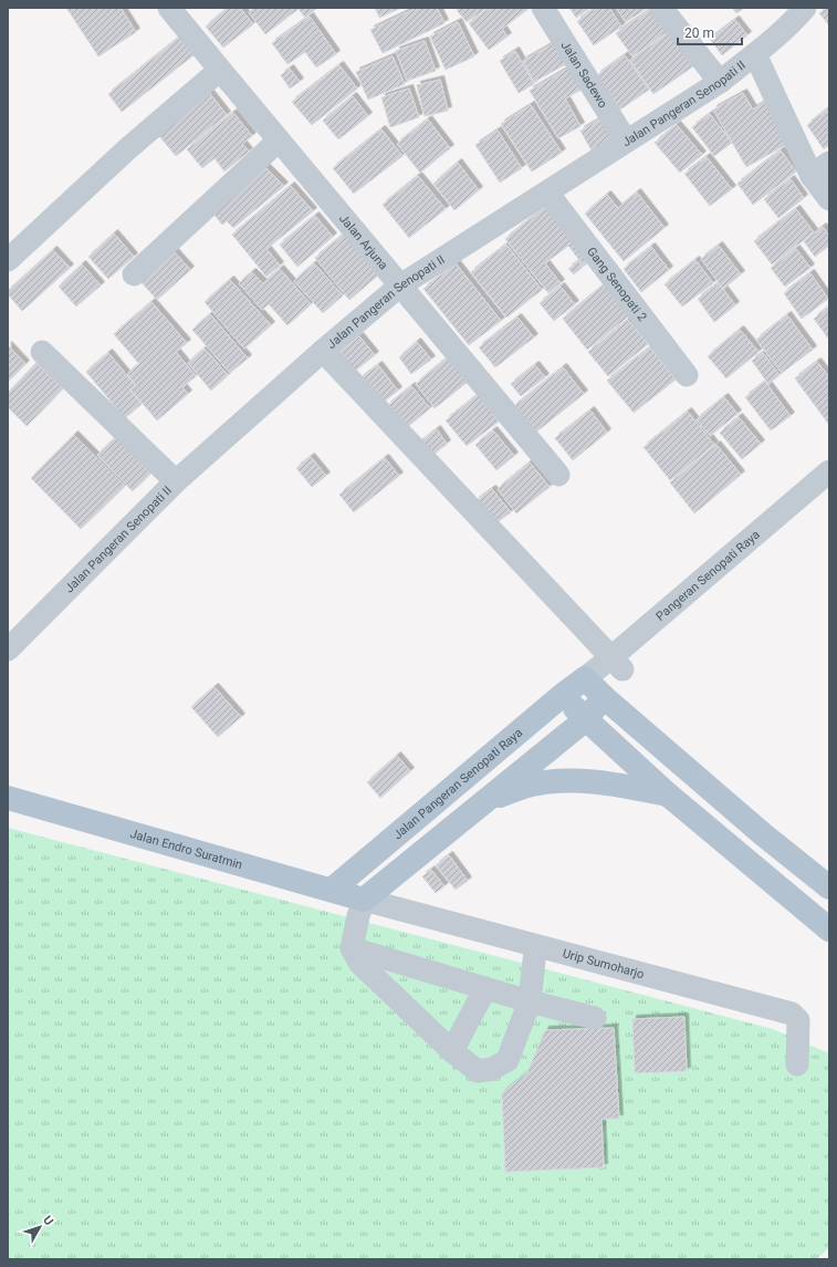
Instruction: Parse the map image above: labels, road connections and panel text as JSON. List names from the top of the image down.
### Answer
{
  "streets": {
    "main road": ["Jalan Pangeran Senopati Raya", "Jalan Endro Suratmin"],
    "street": [
      "Jalan Sadewo",
      "Jalan Pangeran Senopati II",
      "Jalan Arjuna",
      "Gang Senopati 2",
      "Pangeran Senopati Raya",
      "Urip Sumoharjo"
    ]
  },
  "crossings": [
    ["Jalan Sadewo", "Jalan Pangeran Senopati II"],
    ["Jalan Pangeran Senopati II", "Jalan Arjuna"],
    ["Jalan Pangeran Senopati II", "Gang Senopati 2"],
    ["Pangeran Senopati Raya", "Jalan Pangeran Senopati Raya"],
    ["Jalan Pangeran Senopati Raya", "Jalan Endro Suratmin"],
    ["Jalan Endro Suratmin", "Urip Sumoharjo"]
  ],
  "scale_bar": "20 m",
  "north": "top right"
}
